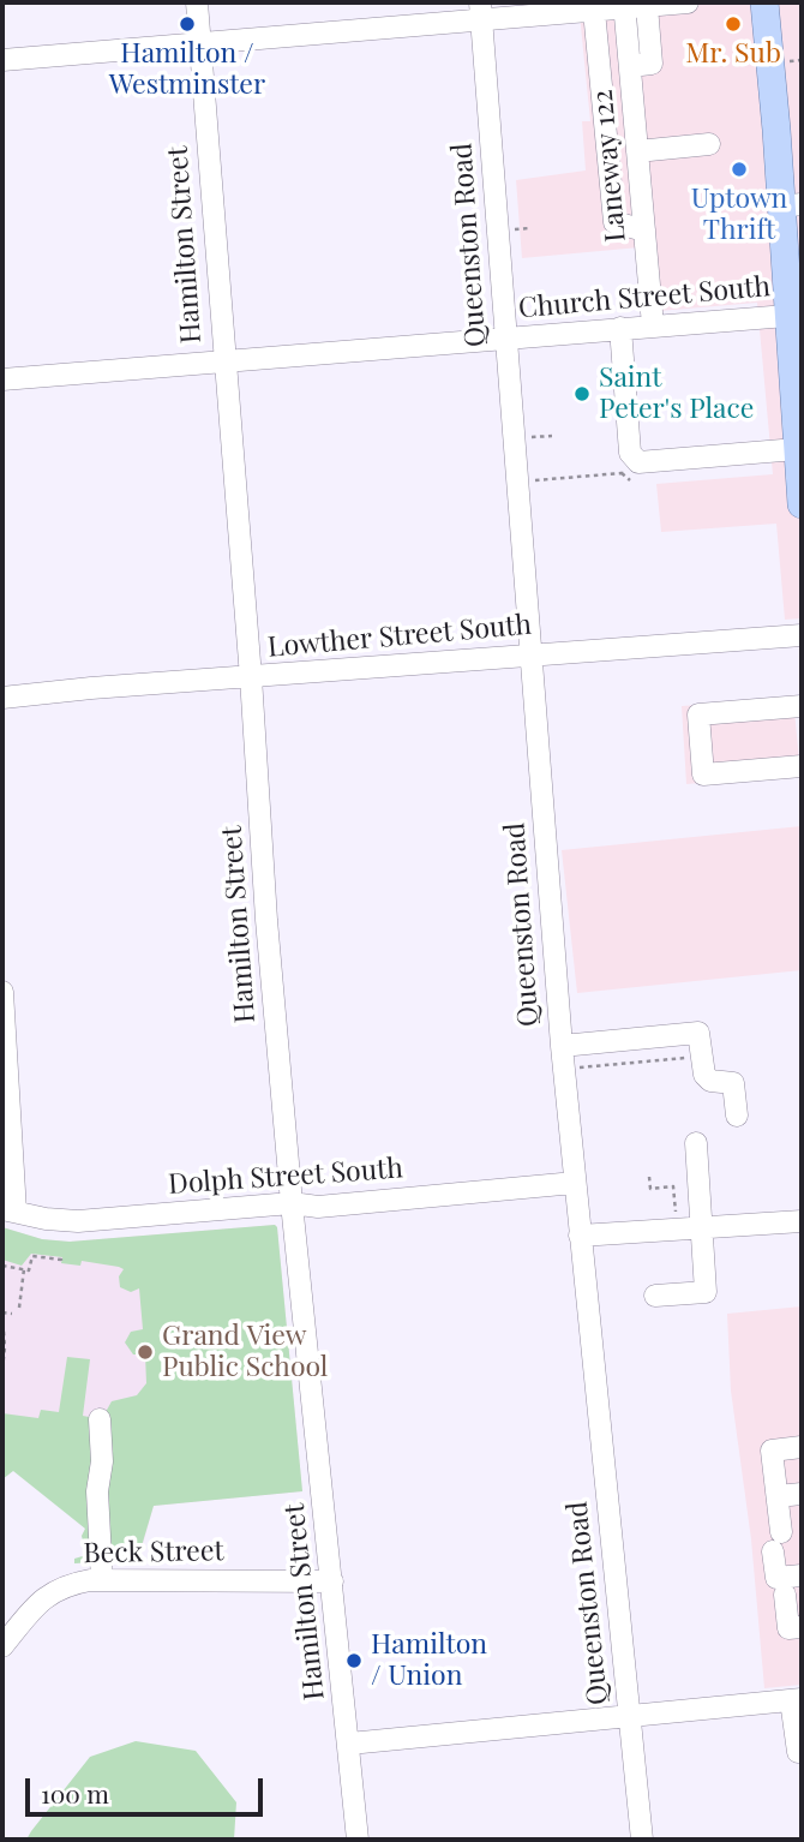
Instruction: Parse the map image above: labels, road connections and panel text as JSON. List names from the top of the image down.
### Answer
{
  "streets": {
    "street": [
      "Laneway 122",
      "Hamilton Street",
      "Queenston Road",
      "Church Street South",
      "Lowther Street South",
      "Dolph Street South",
      "Beck Street"
    ]
  },
  "crossings": [
    ["Laneway 122", "Church Street South"],
    ["Hamilton Street", "Church Street South"],
    ["Hamilton Street", "Lowther Street South"],
    ["Hamilton Street", "Dolph Street South"],
    ["Hamilton Street", "Beck Street"],
    ["Queenston Road", "Church Street South"],
    ["Queenston Road", "Lowther Street South"],
    ["Queenston Road", "Dolph Street South"]
  ],
  "places": [
    "Hamilton / Westminster",
    "Mr. Sub",
    "Uptown Thrift",
    "Saint Peter's Place",
    "Grand View Public School",
    "Hamilton / Union"
  ],
  "scale_bar": "100 m"
}
